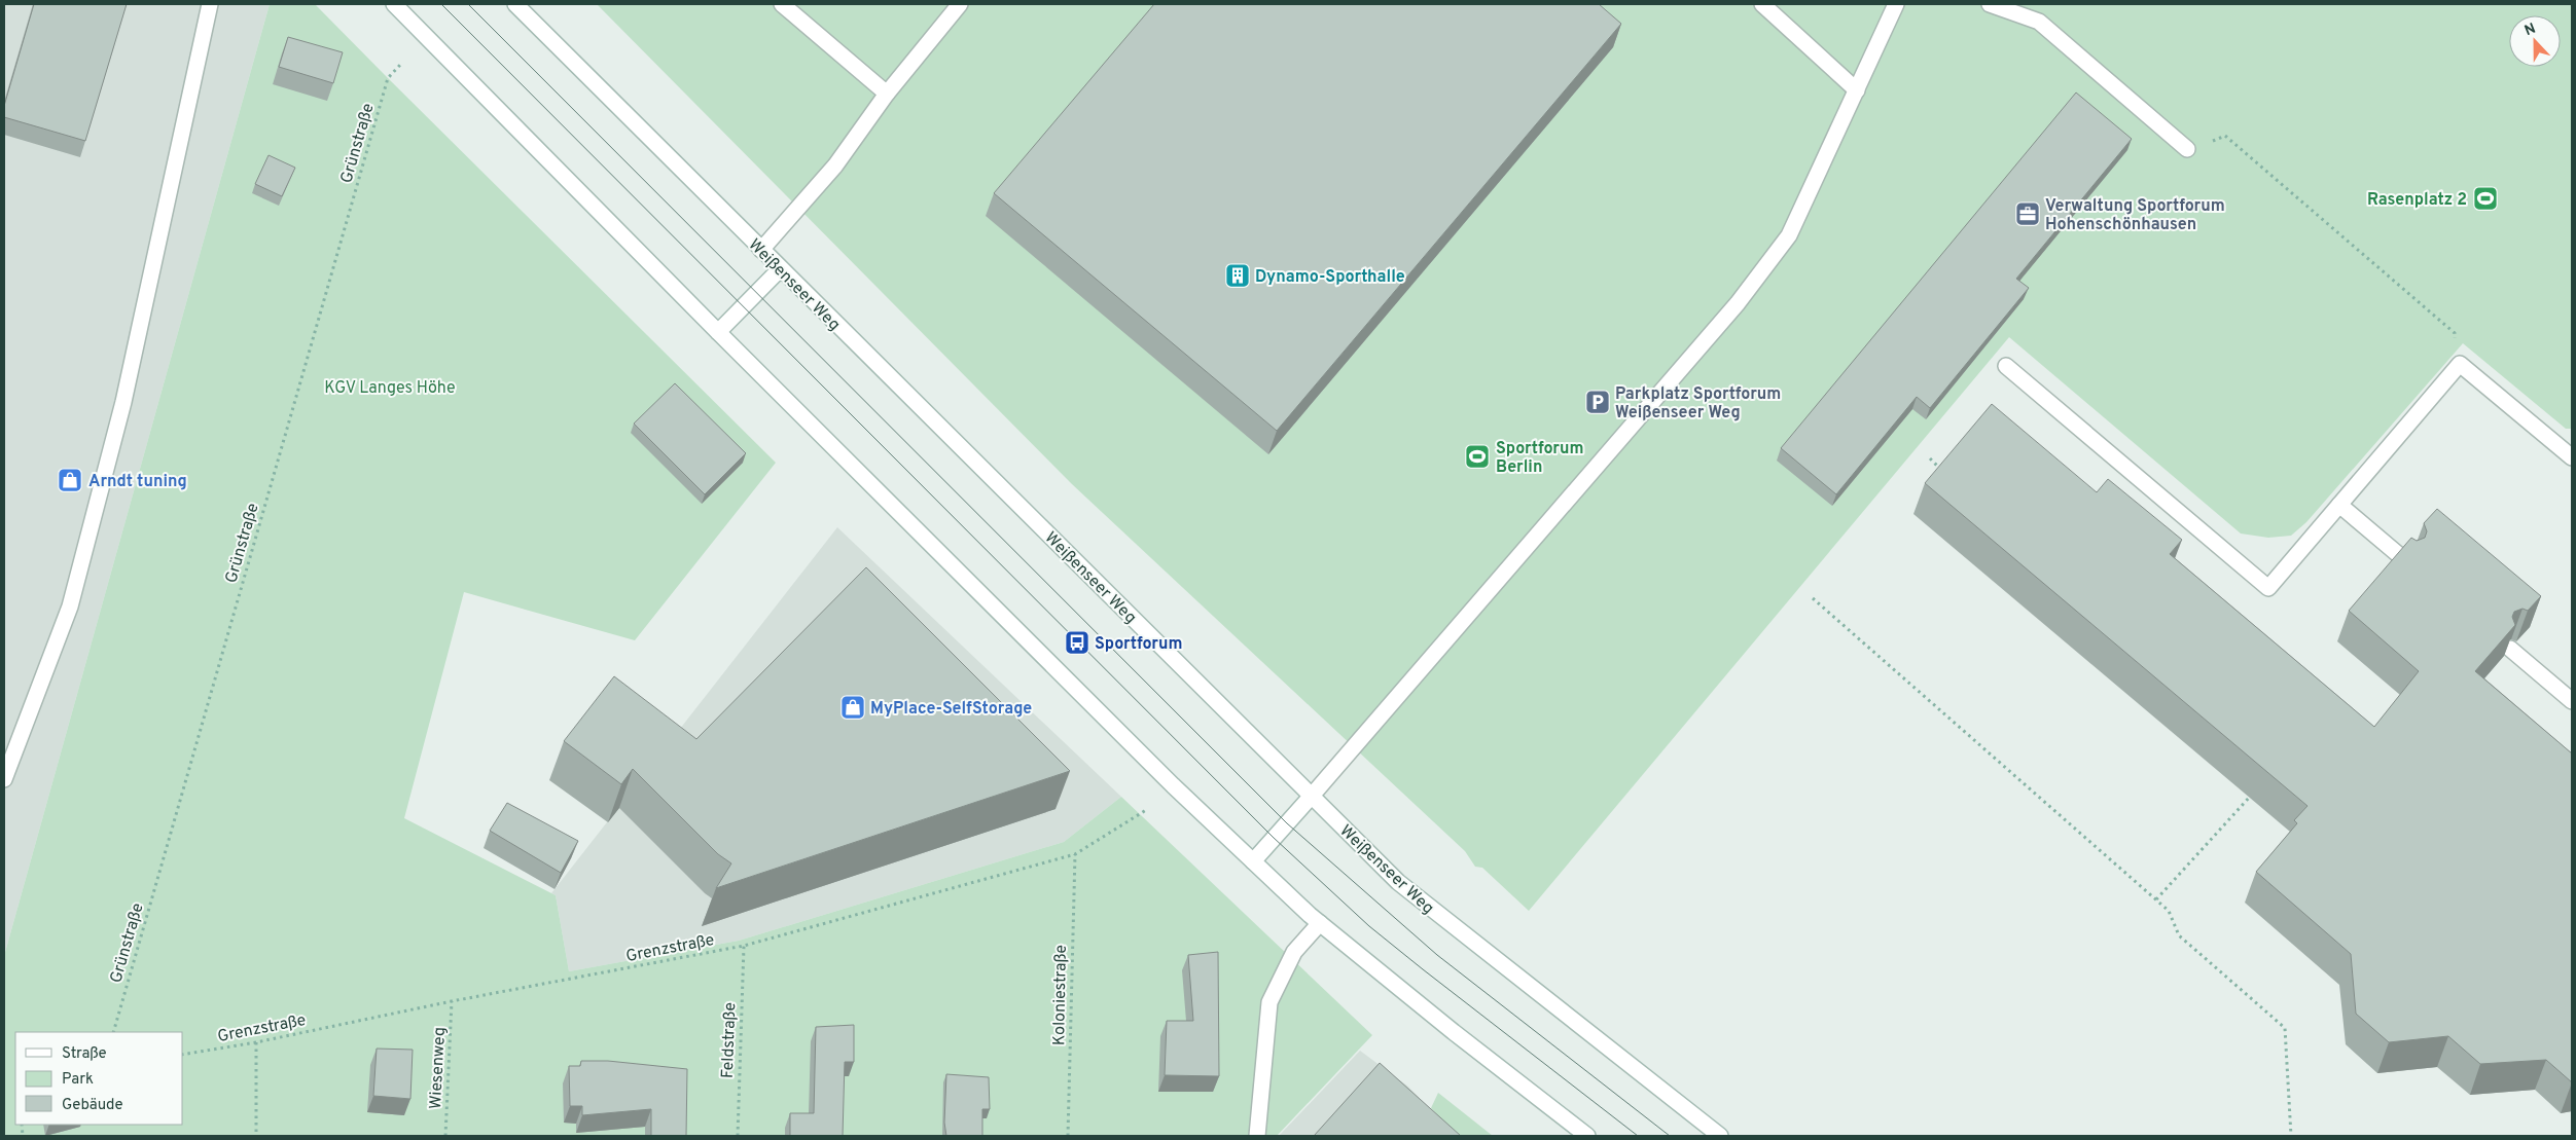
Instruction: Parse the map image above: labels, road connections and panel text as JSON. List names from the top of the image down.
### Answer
{
  "streets": {
    "main road": ["Weißenseer Weg"],
    "path": [
      "Grünstraße",
      "Grenzstraße",
      "Koloniestraße",
      "Feldstraße",
      "Wiesenweg"
    ]
  },
  "crossings": [
    ["Grenzstraße", "Koloniestraße"],
    ["Grenzstraße", "Feldstraße"],
    ["Grenzstraße", "Wiesenweg"]
  ],
  "parks": ["KGV Langes Höhe"],
  "places": {
    "sports": ["Rasenplatz 2", "Sportforum Berlin"],
    "office": ["Verwaltung Sportforum Hohenschönhausen"],
    "building": ["Dynamo-Sporthalle"],
    "parking": ["Parkplatz Sportforum Weißenseer Weg"],
    "shop": ["Arndt tuning", "MyPlace-SelfStorage"],
    "bus stop": ["Sportforum"]
  },
  "legend": ["Straße", "Park", "Gebäude"],
  "north": "top"
}
